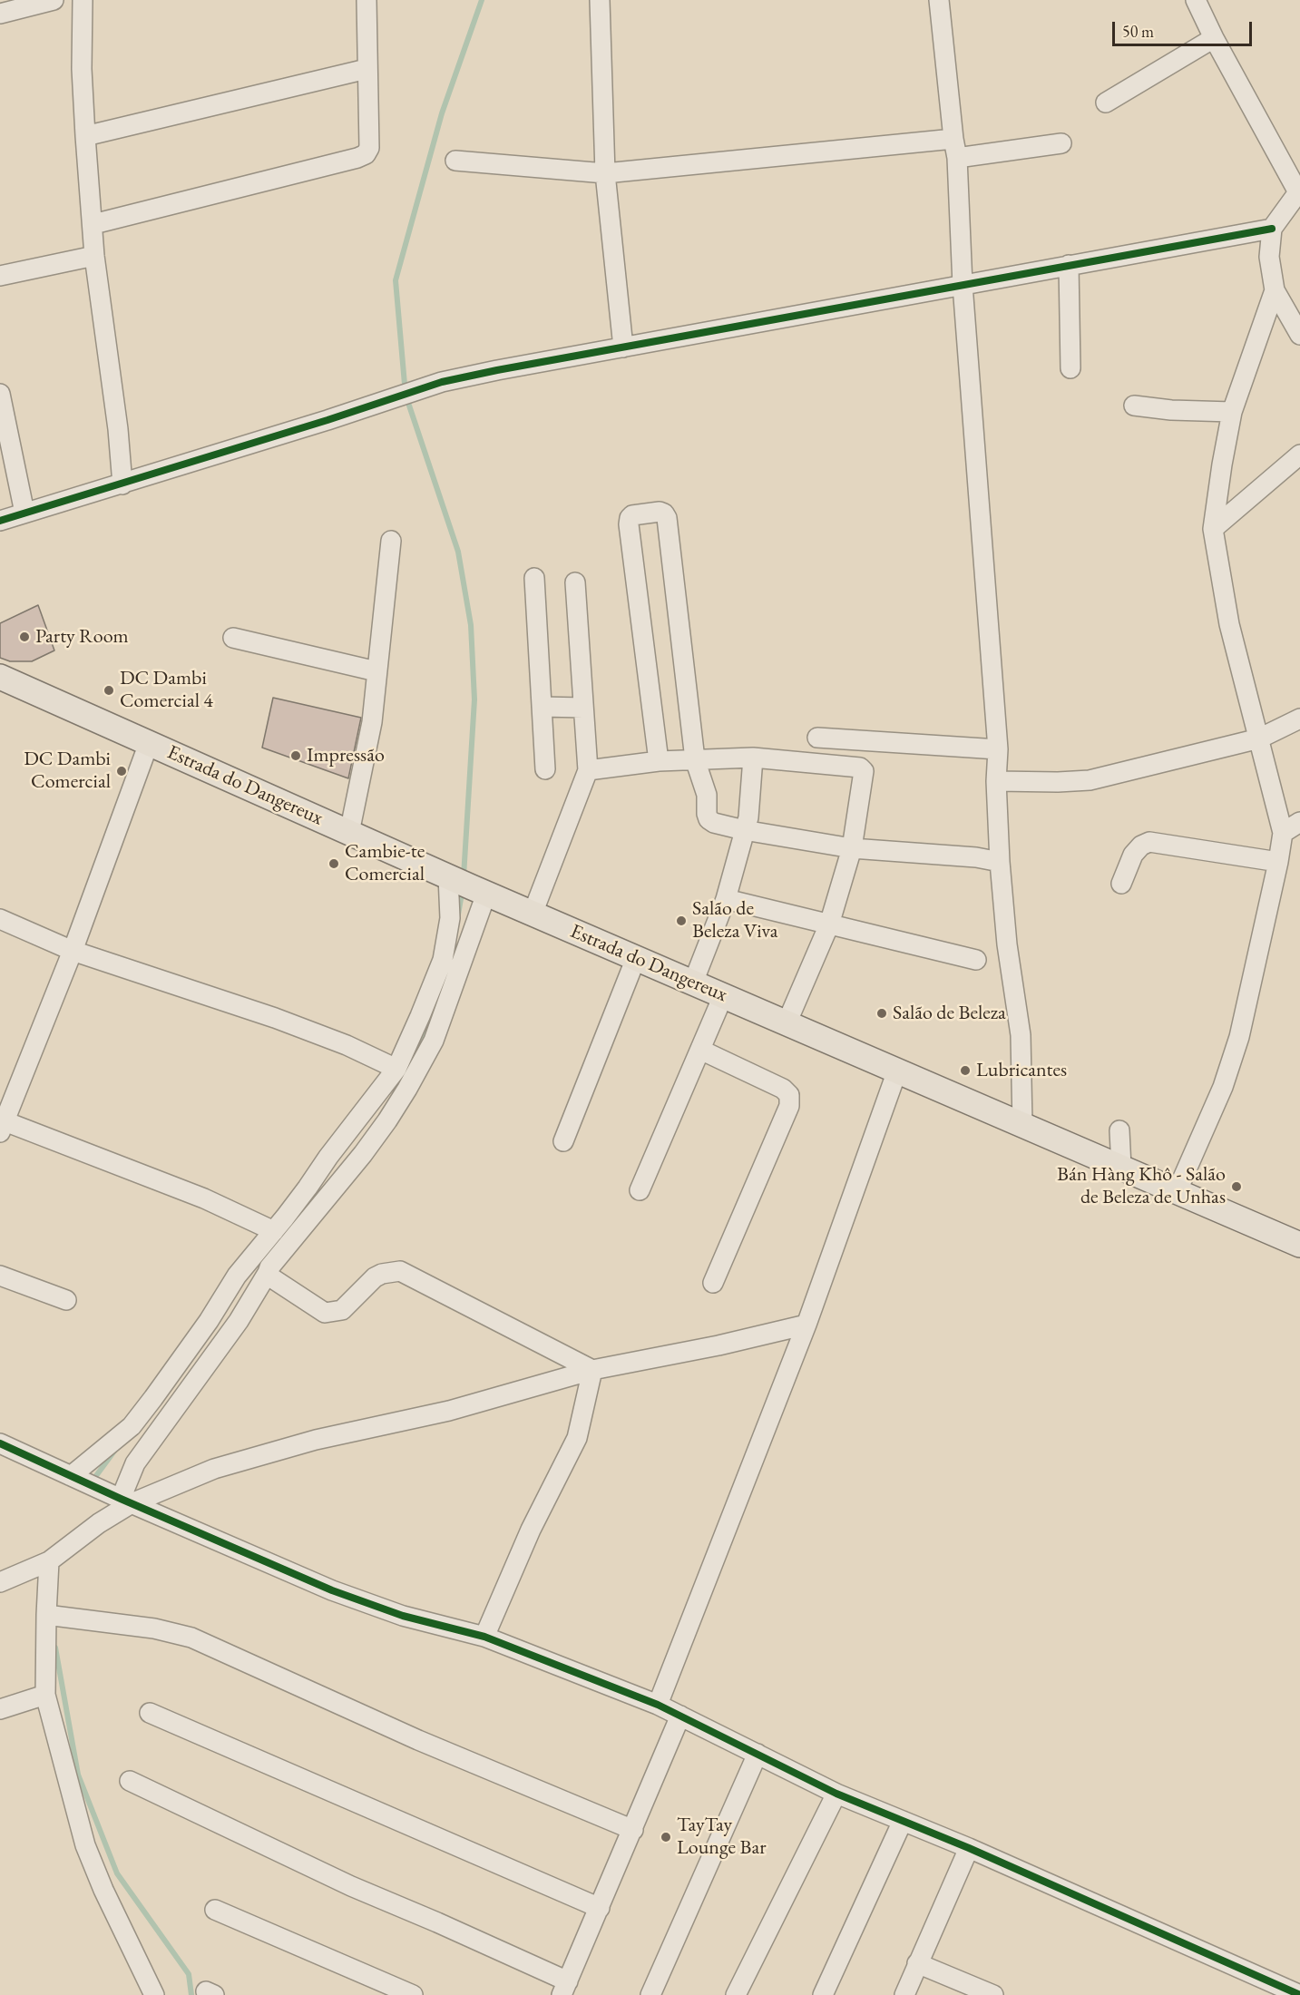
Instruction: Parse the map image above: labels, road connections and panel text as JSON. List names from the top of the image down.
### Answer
{
  "streets": {
    "main road": ["Estrada do Dangereux"]
  },
  "places": [
    "Party Room",
    "DC Dambi Comercial 4",
    "Impressão",
    "DC Dambi Comercial",
    "Cambie-te Comercial",
    "Salão de Beleza Viva",
    "Salão de Beleza",
    "Lubricantes",
    "Bán Hàng Khô - Salão de Beleza de Unhas",
    "TayTay Lounge Bar"
  ],
  "scale_bar": "50 m"
}
